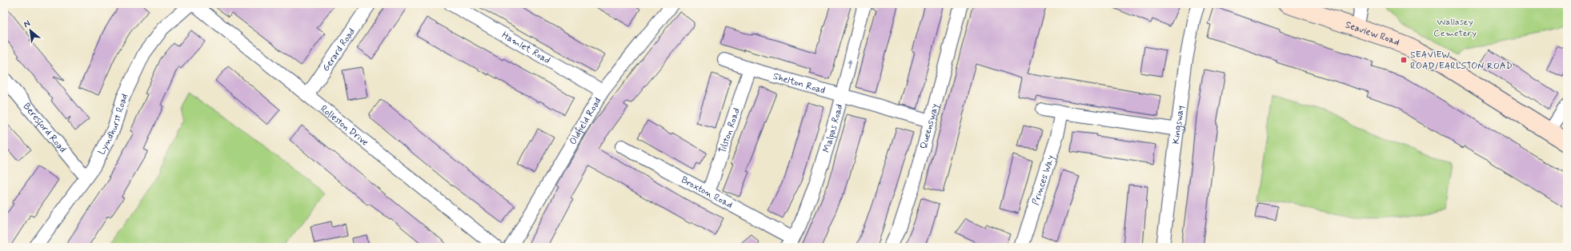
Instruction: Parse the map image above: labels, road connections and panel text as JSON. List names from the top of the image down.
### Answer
{
  "streets": {
    "street": [
      "Seaview Road",
      "Hamlet Road",
      "Gerard Road",
      "Shelton Road",
      "Oldfield Road",
      "Lyndhurst Road",
      "Kingsway",
      "Rolleston Drive",
      "Queensway",
      "Beresford Road",
      "Malpas Road",
      "Tilston Road",
      "Princes Way",
      "Broxton Road"
    ]
  },
  "crossings": [
    ["Hamlet Road", "Oldfield Road"],
    ["Gerard Road", "Rolleston Drive"],
    ["Shelton Road", "Queensway"],
    ["Shelton Road", "Malpas Road"],
    ["Shelton Road", "Tilston Road"],
    ["Lyndhurst Road", "Beresford Road"],
    ["Malpas Road", "Broxton Road"],
    ["Tilston Road", "Broxton Road"]
  ],
  "one_way": ["Malpas Road"],
  "parks": ["Wallasey Cemetery"],
  "places": {
    "transit": ["SEAVIEW ROAD/EARLSTON ROAD"]
  },
  "north": "top left"
}
